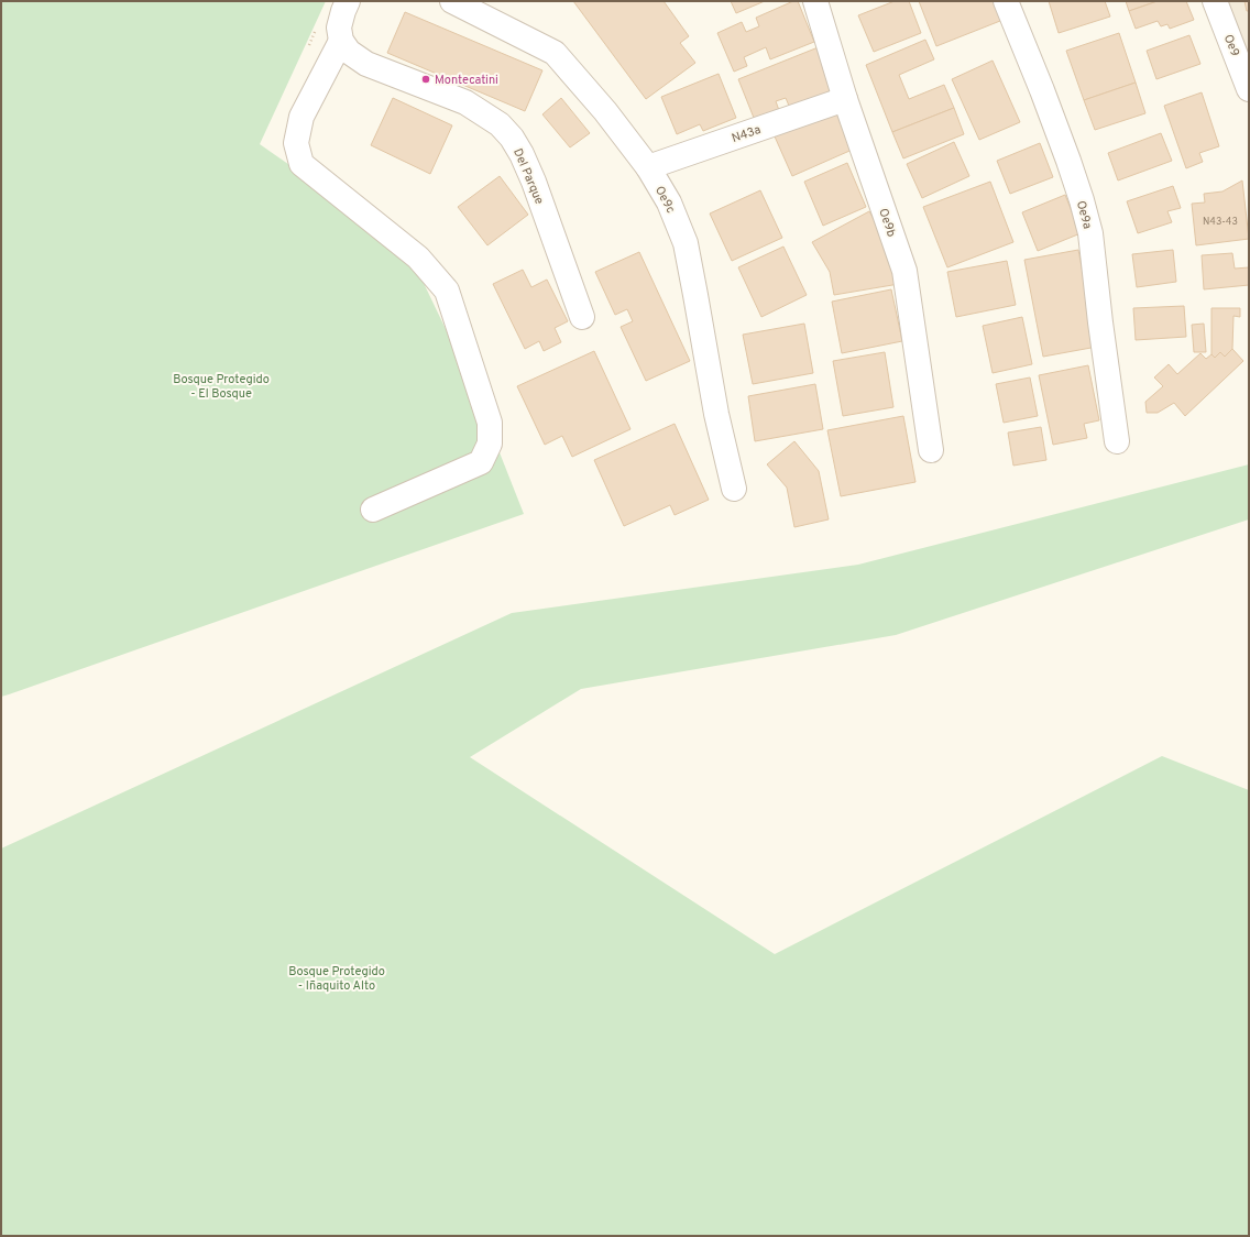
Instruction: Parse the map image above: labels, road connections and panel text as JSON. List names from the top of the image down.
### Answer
{
  "streets": {
    "street": [
      "Oe9",
      "N43a",
      "Del Parque",
      "Oe9c",
      "Oe9a",
      "Oe9b"
    ]
  },
  "crossings": [
    ["N43a", "Oe9c"],
    ["N43a", "Oe9b"]
  ],
  "parks": ["Bosque Protegido - El Bosque", "Bosque Protegido - Iñaquito Alto"],
  "places": ["Montecatini"],
  "house_numbers": ["N43-43"]
}
